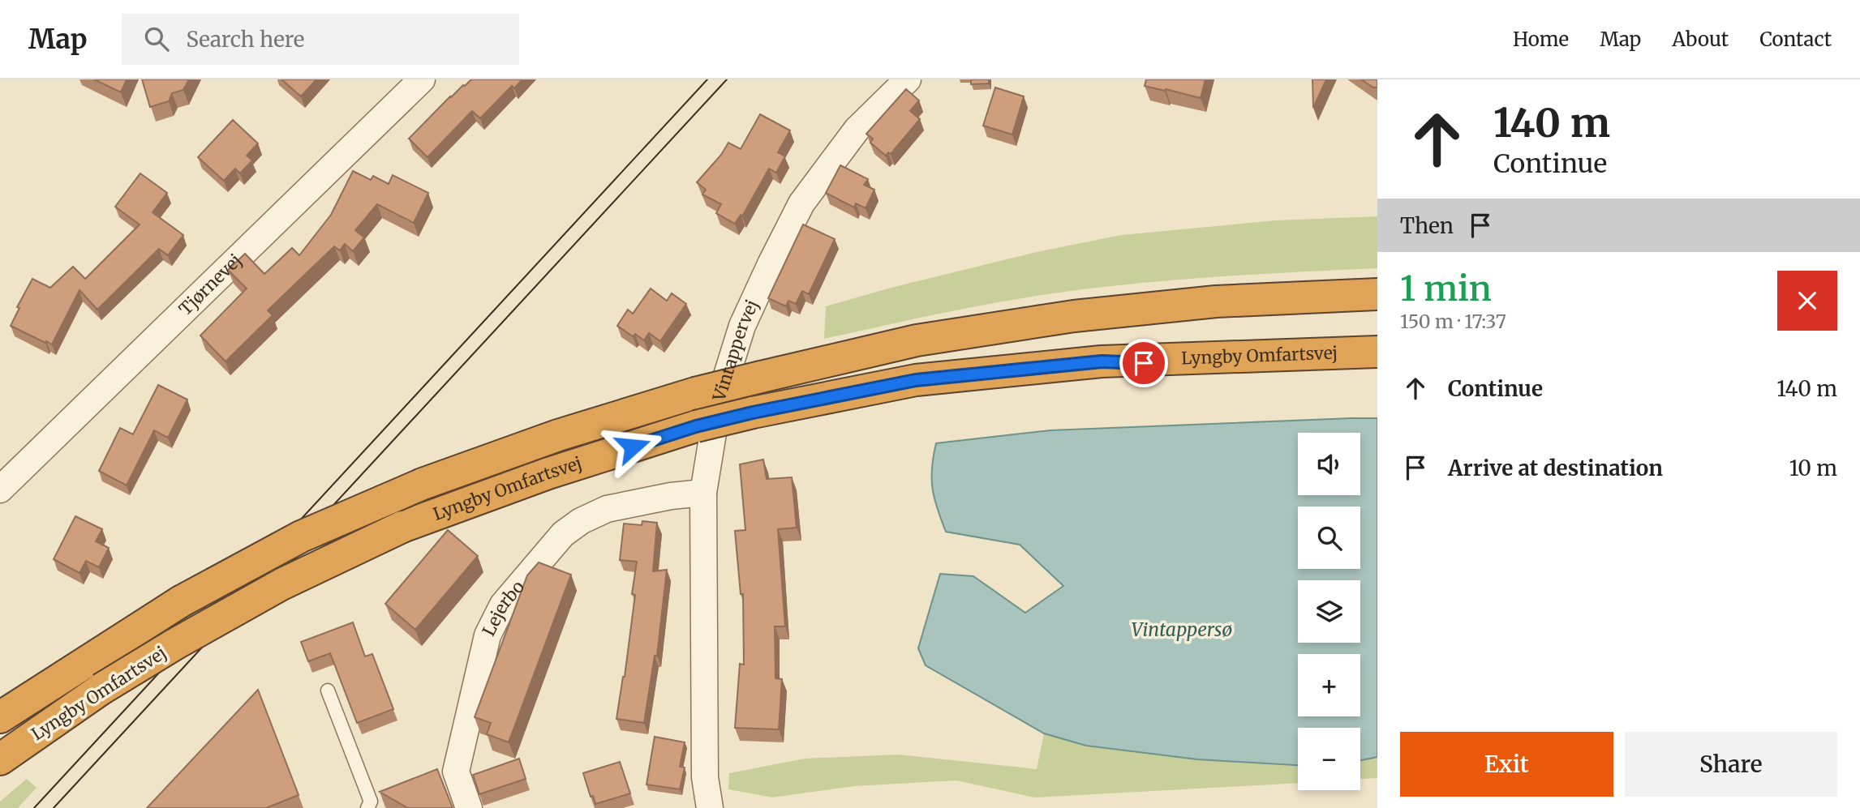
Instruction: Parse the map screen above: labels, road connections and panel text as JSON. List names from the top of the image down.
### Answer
{
  "streets": {
    "highway": ["Lyngby Omfartsvej"],
    "street": ["Tjørnevej", "Vintappervej", "Lejerbo"]
  },
  "crossings": [
    ["Vintappervej", "Lejerbo"]
  ],
  "water": ["Vintappersø"],
  "page": {
    "header": "Map",
    "search": "Search here",
    "nav": [
      "Home",
      "Map",
      "About",
      "Contact"
    ],
    "turn": ["140 m", "Continue"],
    "then": "Then",
    "heading": ["1 min", "150 m · 17:37"],
    "list": [
      {
        "name": "Continue",
        "value": "140 m"
      },
      {
        "name": "Arrive at destination",
        "value": "10 m"
      }
    ],
    "map_buttons": ["+", "−"],
    "buttons": ["Exit", "Share"]
  }
}
